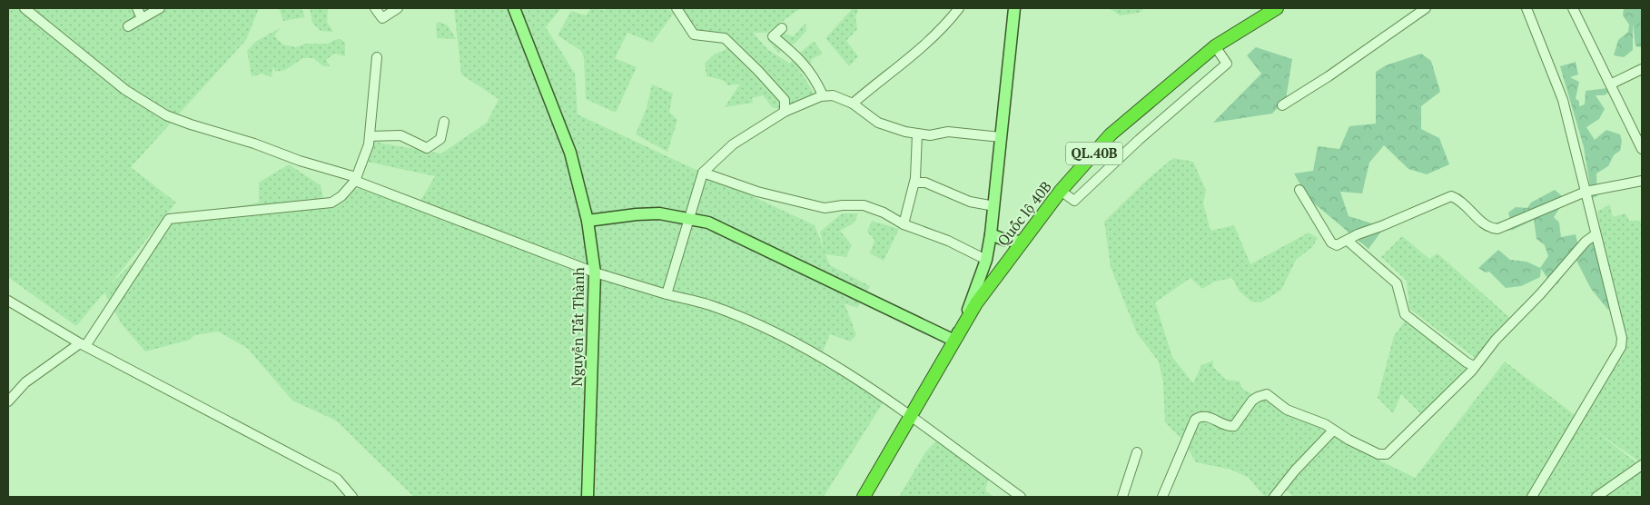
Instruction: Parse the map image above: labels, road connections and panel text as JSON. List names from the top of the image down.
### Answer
{
  "streets": {
    "highway": ["QL.40B", "Quốc lộ 40B"],
    "main road": ["Nguyễn Tất Thành"]
  }
}
